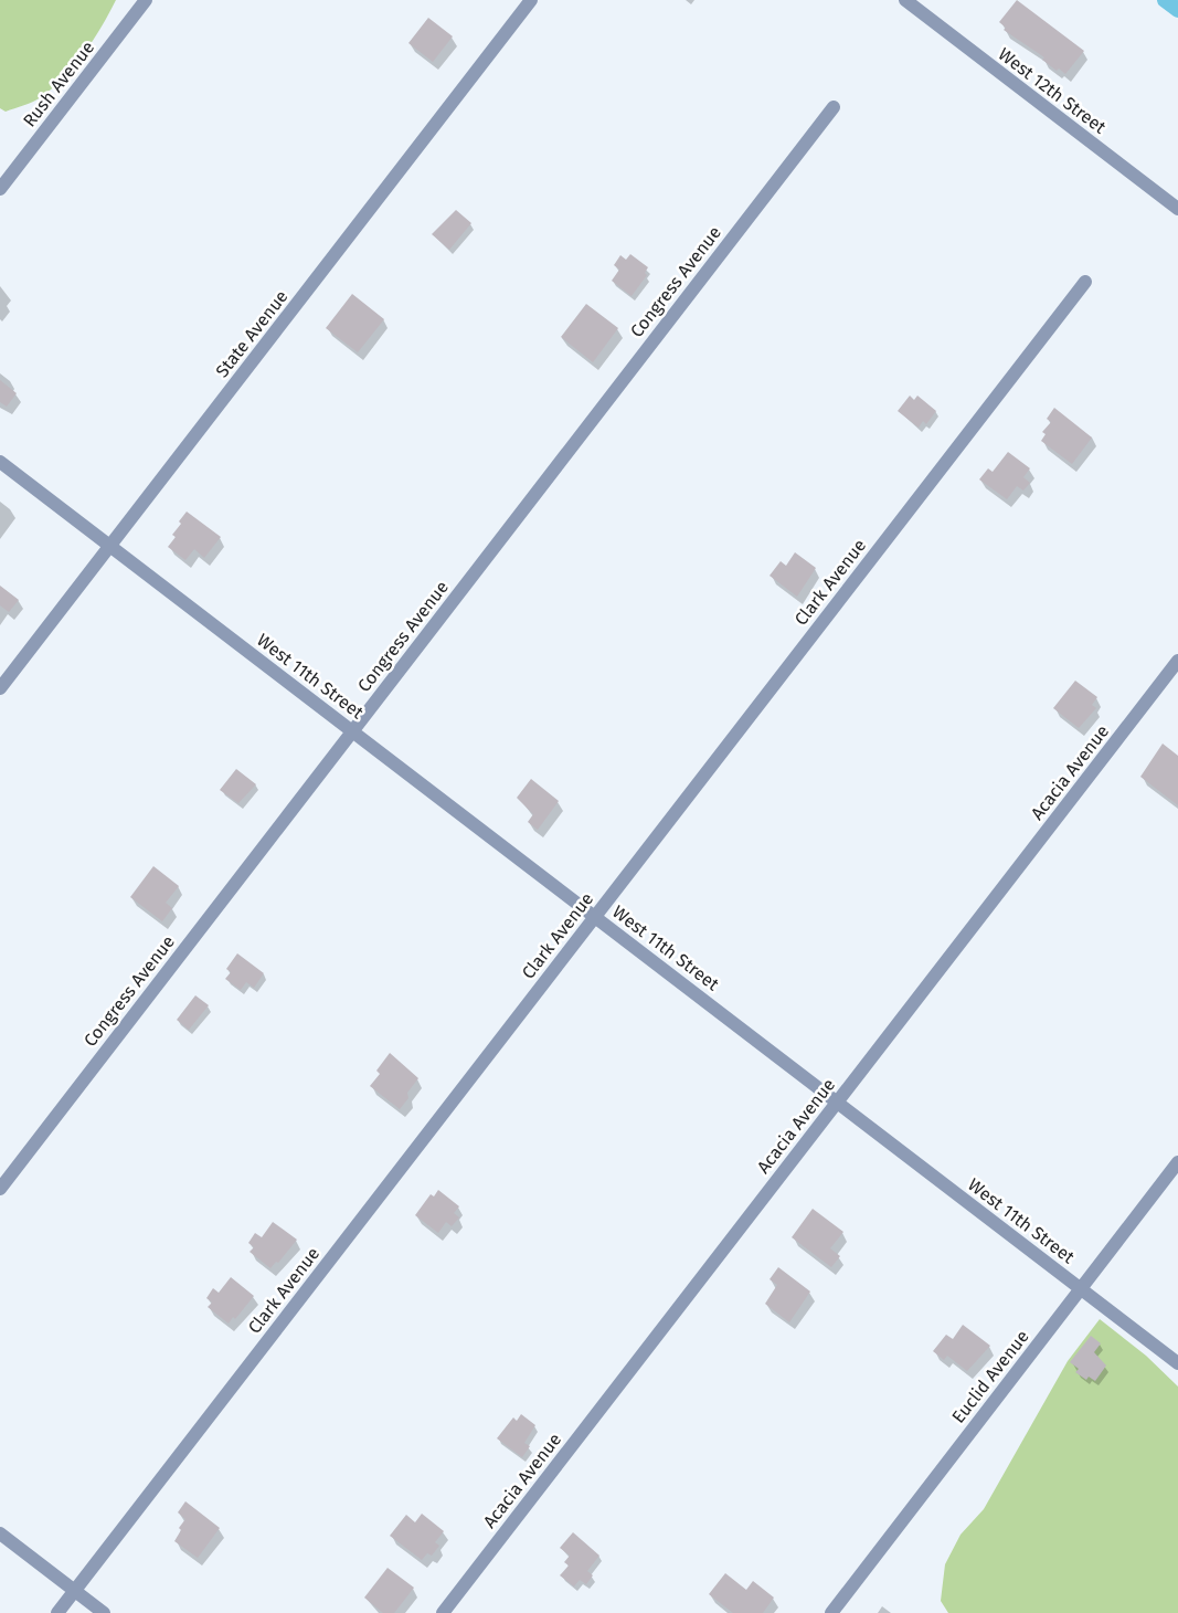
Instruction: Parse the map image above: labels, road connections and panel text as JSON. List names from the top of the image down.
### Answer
{
  "streets": {
    "street": [
      "Rush Avenue",
      "West 12th Street",
      "Congress Avenue",
      "State Avenue",
      "Clark Avenue",
      "West 11th Street",
      "Acacia Avenue",
      "Euclid Avenue"
    ]
  },
  "crossings": [
    ["Congress Avenue", "West 11th Street"],
    ["State Avenue", "West 11th Street"],
    ["Clark Avenue", "West 11th Street"],
    ["West 11th Street", "Acacia Avenue"],
    ["West 11th Street", "Euclid Avenue"]
  ]
}
